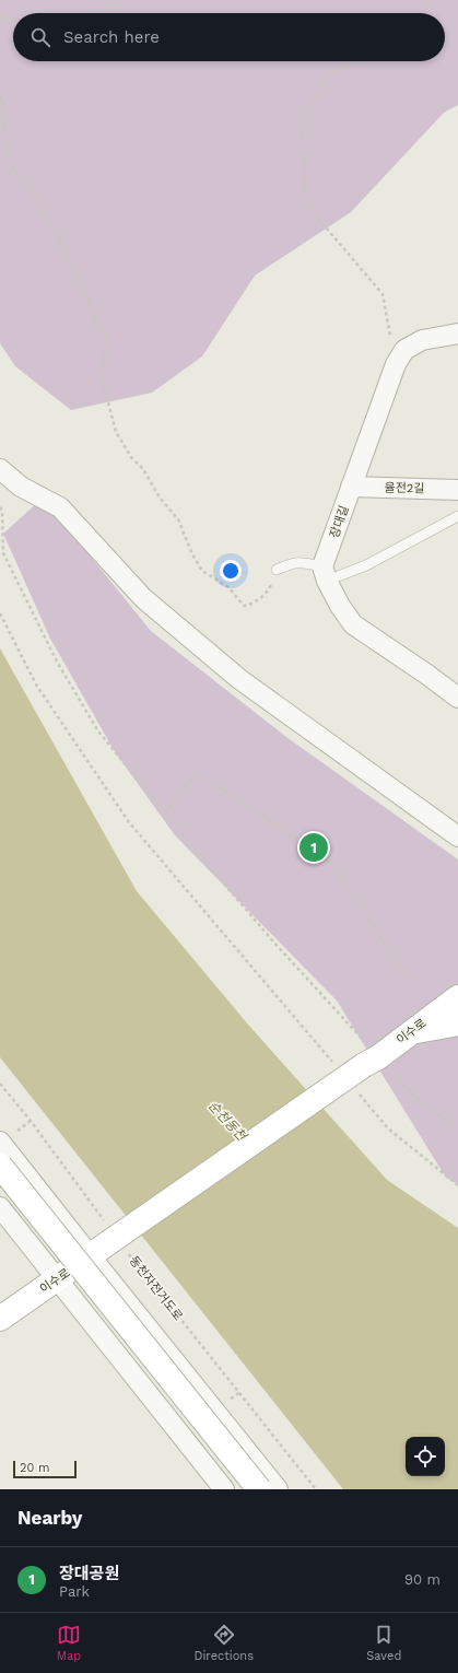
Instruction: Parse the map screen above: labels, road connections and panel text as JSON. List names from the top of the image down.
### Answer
{
  "streets": {
    "main road": ["이수로"],
    "street": ["율전2길", "장대길"],
    "path": ["동천자전거도로"]
  },
  "crossings": [
    ["율전2길", "장대길"],
    ["이수로", "동천자전거도로"]
  ],
  "water": ["순천동천"],
  "scale_bar": "20 m",
  "page": {
    "search": "Search here",
    "pins": "1",
    "scale": "20 m",
    "heading": "Nearby",
    "list": [
      {
        "mark": "1",
        "name": "장대공원",
        "note": "Park",
        "value": "90 m"
      }
    ],
    "nav": ["Map", "Directions", "Saved"]
  }
}
